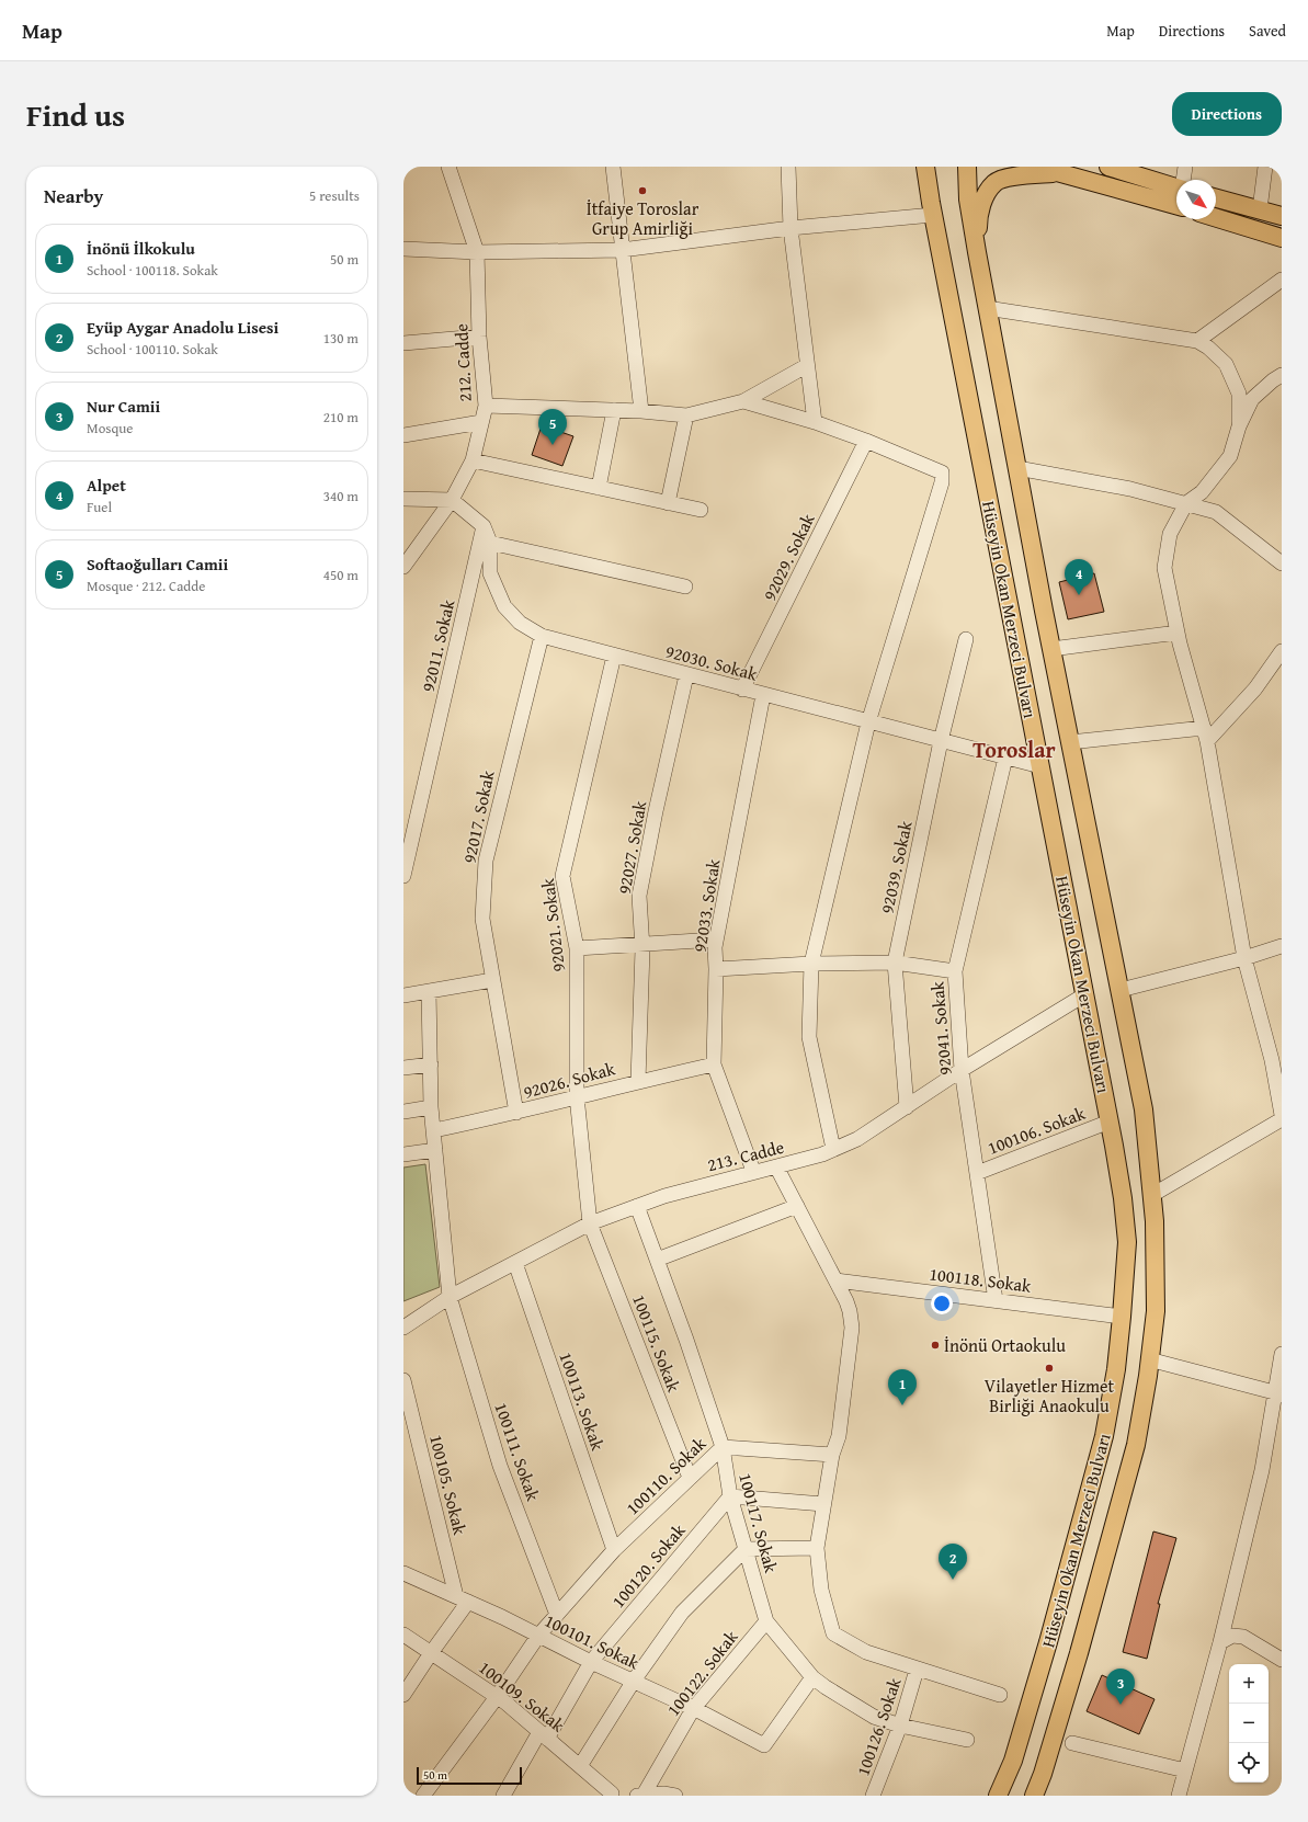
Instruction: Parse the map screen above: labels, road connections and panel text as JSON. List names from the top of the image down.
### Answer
{
  "streets": {
    "main road": ["Hüseyin Okan Merzeci Bulvarı"],
    "street": [
      "212. Cadde",
      "92029. Sokak",
      "92011. Sokak",
      "92030. Sokak",
      "92017. Sokak",
      "92027. Sokak",
      "92039. Sokak",
      "92033. Sokak",
      "92021. Sokak",
      "92041. Sokak",
      "92026. Sokak",
      "100106. Sokak",
      "213. Cadde",
      "100118. Sokak",
      "100115. Sokak",
      "100113. Sokak",
      "100111. Sokak",
      "100110. Sokak",
      "100105. Sokak",
      "100117. Sokak",
      "100120. Sokak",
      "100101. Sokak",
      "100122. Sokak",
      "100109. Sokak",
      "100126. Sokak"
    ]
  },
  "crossings": [
    ["212. Cadde", "92030. Sokak"],
    ["92029. Sokak", "92030. Sokak"],
    ["Hüseyin Okan Merzeci Bulvarı", "92030. Sokak"],
    ["Hüseyin Okan Merzeci Bulvarı", "100106. Sokak"],
    ["Hüseyin Okan Merzeci Bulvarı", "213. Cadde"],
    ["Hüseyin Okan Merzeci Bulvarı", "100118. Sokak"],
    ["92011. Sokak", "92030. Sokak"],
    ["92030. Sokak", "92017. Sokak"],
    ["92030. Sokak", "92027. Sokak"],
    ["92030. Sokak", "92039. Sokak"],
    ["92030. Sokak", "92033. Sokak"],
    ["92030. Sokak", "92021. Sokak"],
    ["92030. Sokak", "92041. Sokak"],
    ["92017. Sokak", "92026. Sokak"],
    ["92027. Sokak", "92026. Sokak"],
    ["92039. Sokak", "213. Cadde"],
    ["92033. Sokak", "92026. Sokak"],
    ["92033. Sokak", "213. Cadde"],
    ["92021. Sokak", "92026. Sokak"],
    ["92021. Sokak", "213. Cadde"],
    ["92021. Sokak", "100115. Sokak"],
    ["92041. Sokak", "100106. Sokak"],
    ["92041. Sokak", "213. Cadde"],
    ["92041. Sokak", "100118. Sokak"],
    ["92026. Sokak", "100111. Sokak"],
    ["213. Cadde", "100115. Sokak"],
    ["213. Cadde", "100113. Sokak"],
    ["213. Cadde", "100111. Sokak"],
    ["213. Cadde", "100117. Sokak"],
    ["100115. Sokak", "100110. Sokak"],
    ["100113. Sokak", "100110. Sokak"],
    ["100111. Sokak", "100110. Sokak"],
    ["100110. Sokak", "100117. Sokak"],
    ["100110. Sokak", "100101. Sokak"],
    ["100110. Sokak", "100109. Sokak"],
    ["100105. Sokak", "100101. Sokak"],
    ["100117. Sokak", "100120. Sokak"],
    ["100117. Sokak", "100101. Sokak"],
    ["100117. Sokak", "100122. Sokak"],
    ["100117. Sokak", "100126. Sokak"],
    ["100120. Sokak", "100101. Sokak"],
    ["100120. Sokak", "100109. Sokak"],
    ["100101. Sokak", "100122. Sokak"]
  ],
  "districts": ["Toroslar"],
  "places": ["İtfaiye Toroslar Grup Amirliği", "İnönü Ortaokulu", "Vilayetler Hizmet Birliği Anaokulu"],
  "scale_bar": "50 m",
  "north": "bottom right",
  "page": {
    "header": "Map",
    "nav": ["Map", "Directions", "Saved"],
    "title": "Find us",
    "buttons": "Directions",
    "heading": ["Nearby", "5 results"],
    "list": [
      {
        "mark": "1",
        "name": "İnönü İlkokulu",
        "note": "School · 100118. Sokak",
        "value": "50 m"
      },
      {
        "mark": "2",
        "name": "Eyüp Aygar Anadolu Lisesi",
        "note": "School · 100110. Sokak",
        "value": "130 m"
      },
      {
        "mark": "3",
        "name": "Nur Camii",
        "note": "Mosque",
        "value": "210 m"
      },
      {
        "mark": "4",
        "name": "Alpet",
        "note": "Fuel",
        "value": "340 m"
      },
      {
        "mark": "5",
        "name": "Softaoğulları Camii",
        "note": "Mosque · 212. Cadde",
        "value": "450 m"
      }
    ],
    "pins": [
      "5",
      "4",
      "1",
      "2",
      "3"
    ],
    "map_buttons": ["+", "−"],
    "scale": "50 m"
  }
}
